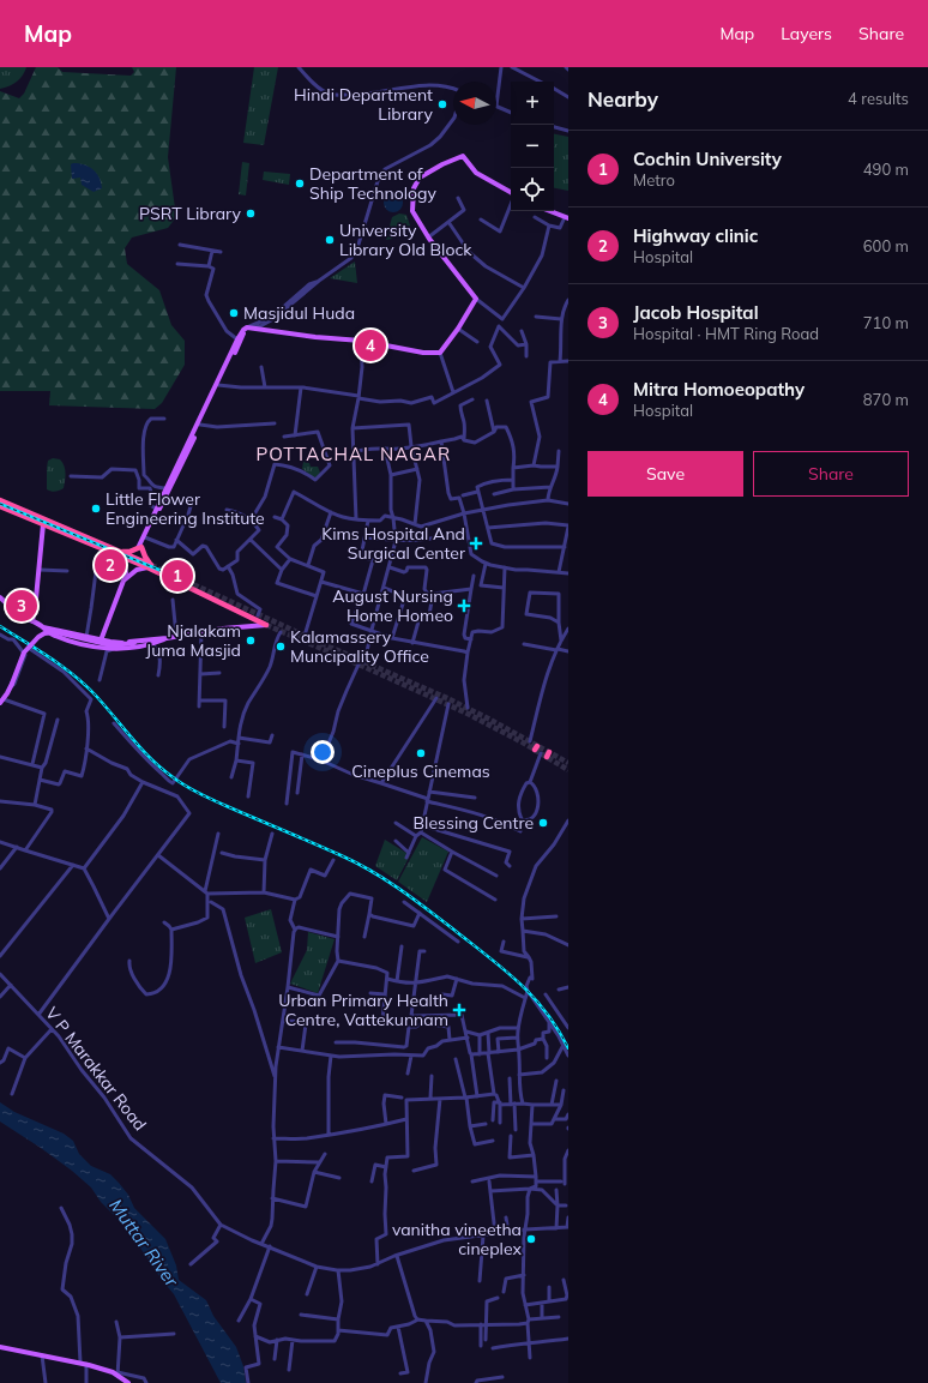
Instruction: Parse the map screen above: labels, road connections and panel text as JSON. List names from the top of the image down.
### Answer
{
  "streets": {
    "street": ["V P Marakkar Road"]
  },
  "districts": ["POTTACHAL NAGAR"],
  "water": ["Muttar River"],
  "places": {
    "other": [
      "Hindi Department Library",
      "Department of Ship Technology",
      "PSRT Library",
      "University Library Old Block",
      "Masjidul Huda",
      "Little Flower Engineering Institute",
      "Njalakam Juma Masjid",
      "Kalamassery Muncipality Office",
      "Cineplus Cinemas",
      "Blessing Centre",
      "vanitha vineetha cineplex"
    ],
    "health": ["Kims Hospital And Surgical Center", "August Nursing Home Homeo", "Urban Primary Health Centre, Vattekunnam"]
  },
  "north": "left",
  "page": {
    "header": "Map",
    "nav": ["Map", "Layers", "Share"],
    "heading": ["Nearby", "4 results"],
    "map_buttons": ["+", "−"],
    "list": [
      {
        "mark": "1",
        "name": "Cochin University",
        "note": "Metro",
        "value": "490 m"
      },
      {
        "mark": "2",
        "name": "Highway clinic",
        "note": "Hospital",
        "value": "600 m"
      },
      {
        "mark": "3",
        "name": "Jacob Hospital",
        "note": "Hospital · HMT Ring Road",
        "value": "710 m"
      },
      {
        "mark": "4",
        "name": "Mitra Homoeopathy",
        "note": "Hospital",
        "value": "870 m"
      }
    ],
    "pins": [
      "4",
      "2",
      "1",
      "3"
    ],
    "buttons": ["Save", "Share"]
  }
}
